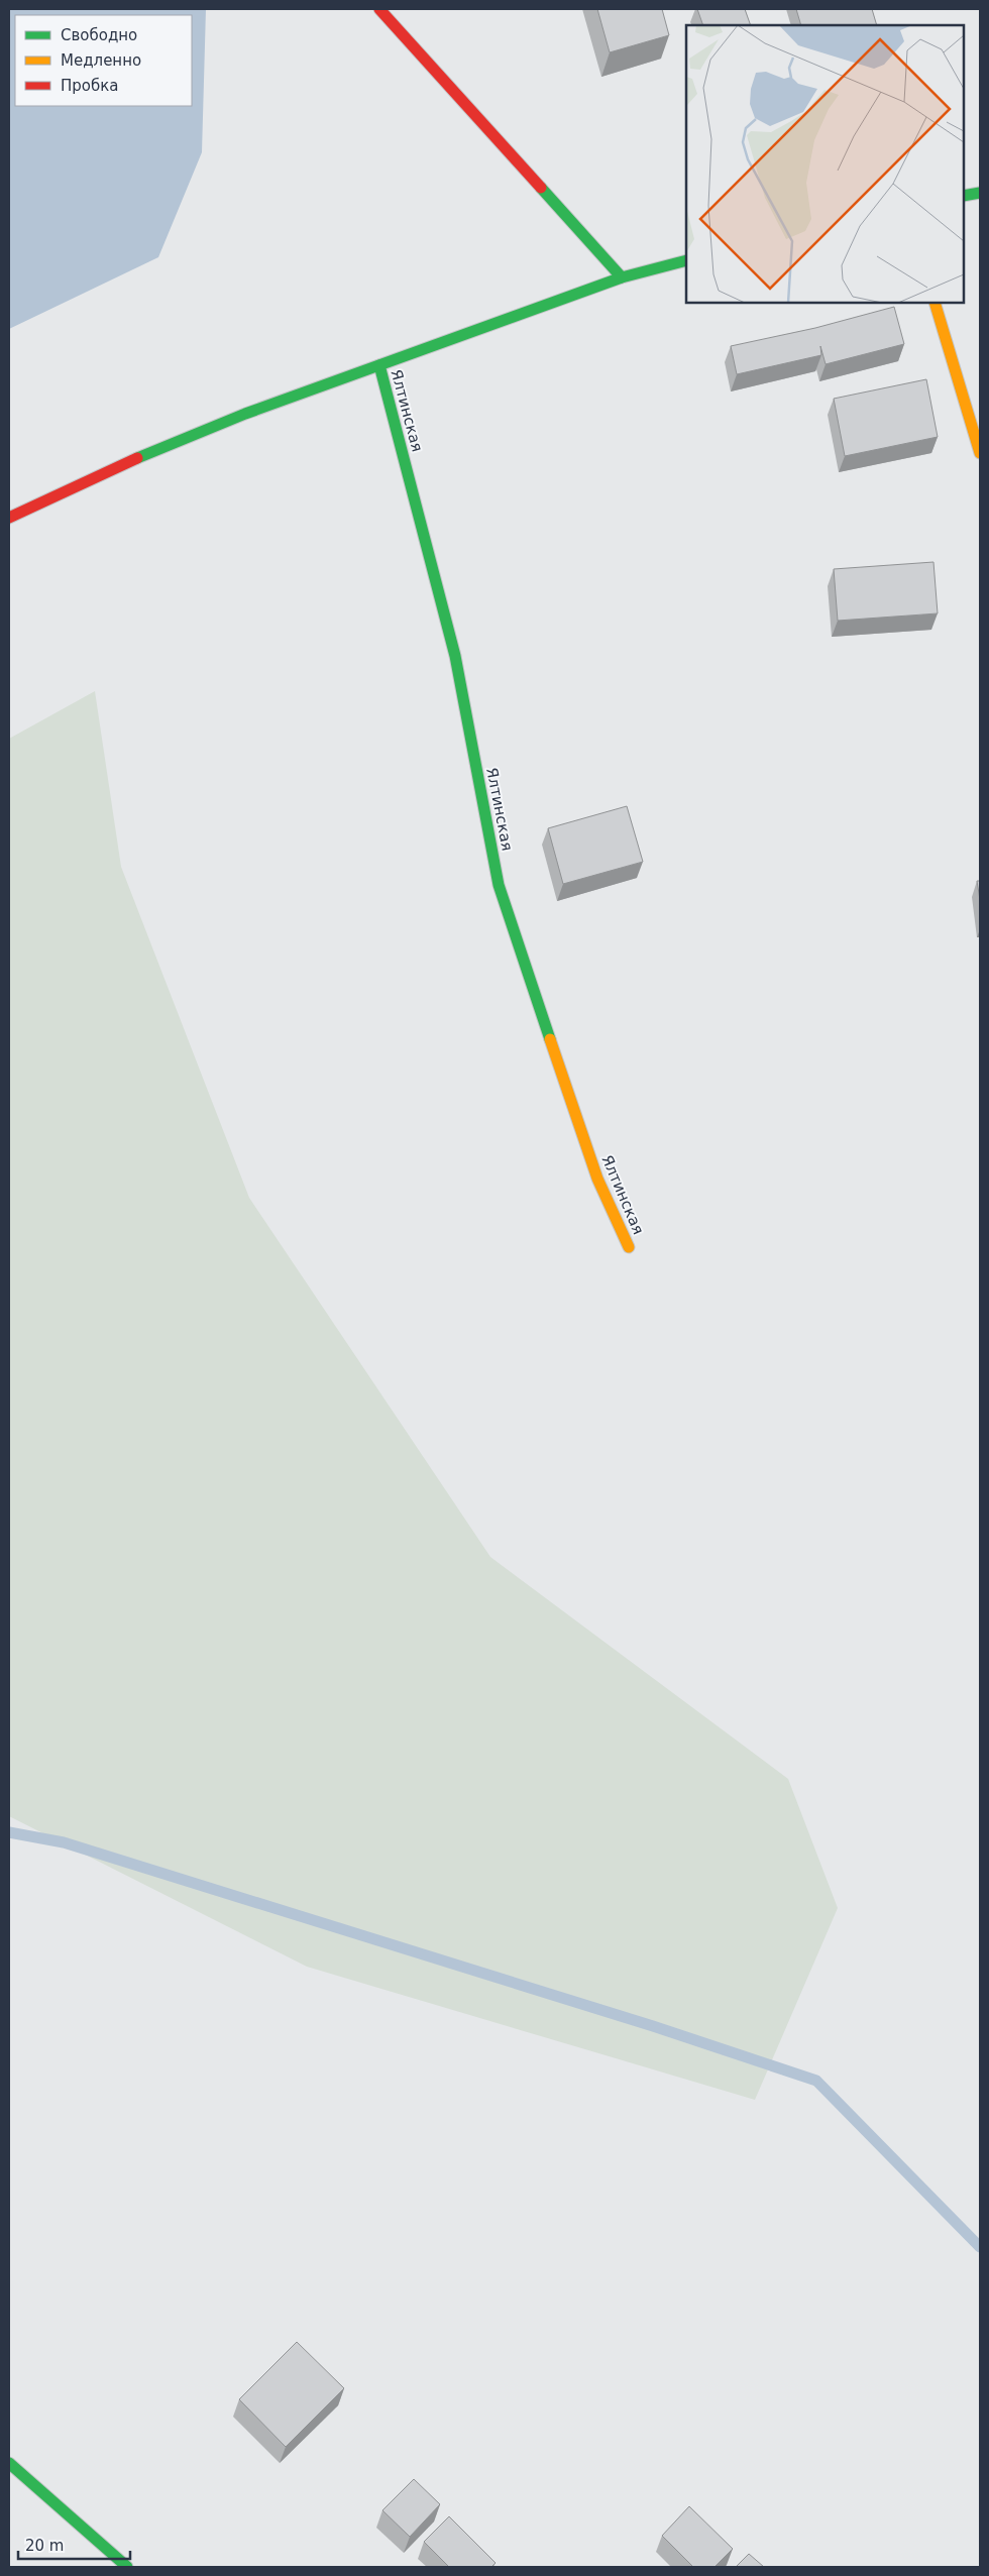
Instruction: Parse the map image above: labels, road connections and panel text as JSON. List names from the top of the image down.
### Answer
{
  "streets": {
    "street": ["Ялтинская"]
  },
  "legend": ["Свободно", "Медленно", "Пробка"],
  "scale_bar": "20 m"
}
